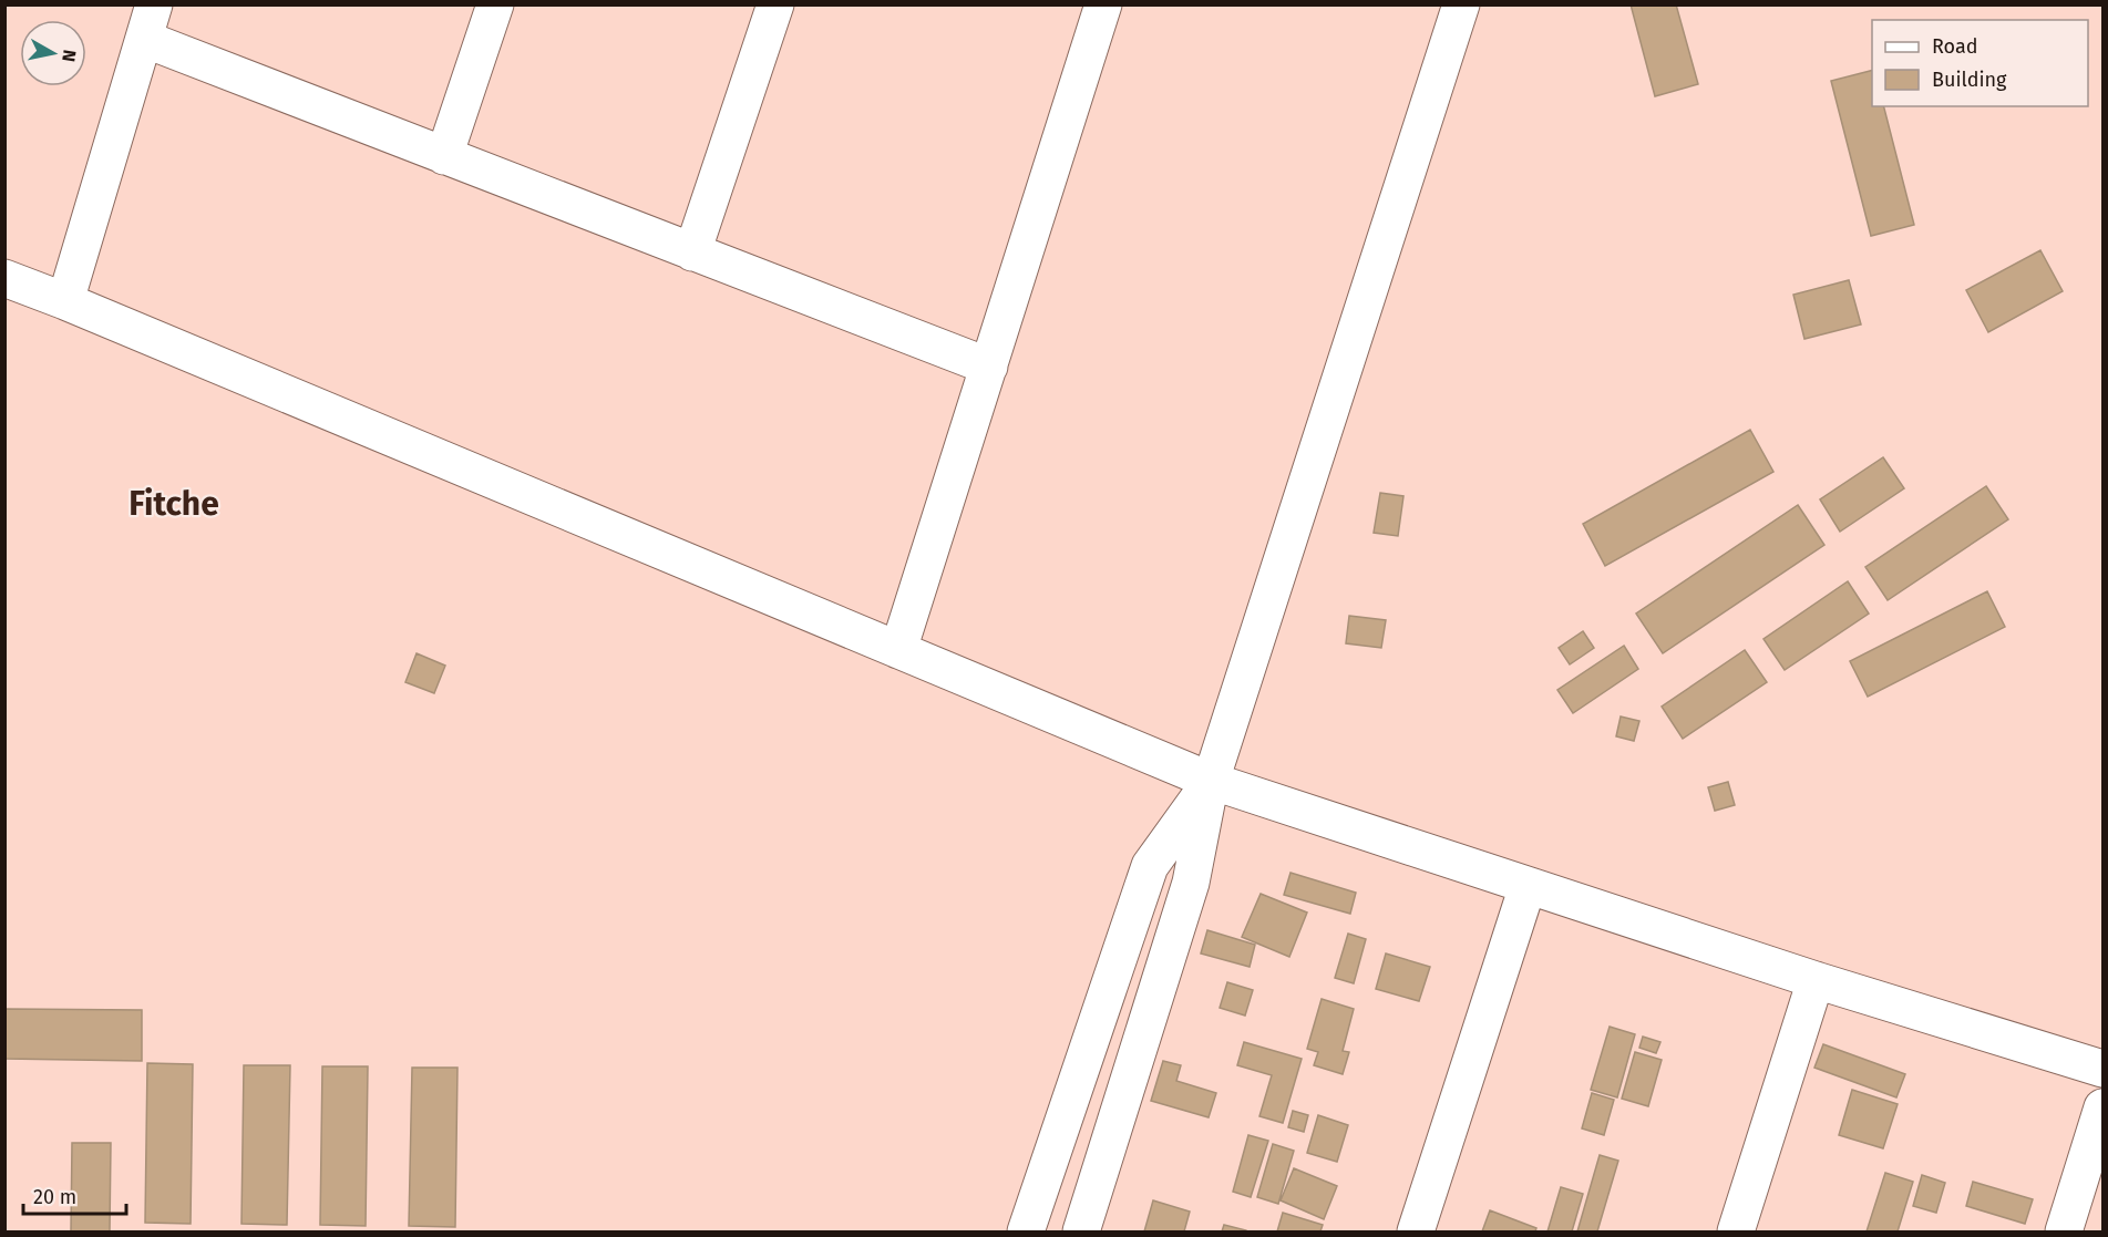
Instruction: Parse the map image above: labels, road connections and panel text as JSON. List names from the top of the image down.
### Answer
{
  "districts": ["Fitche"],
  "legend": ["Road", "Building"],
  "scale_bar": "20 m",
  "north": "right"
}
